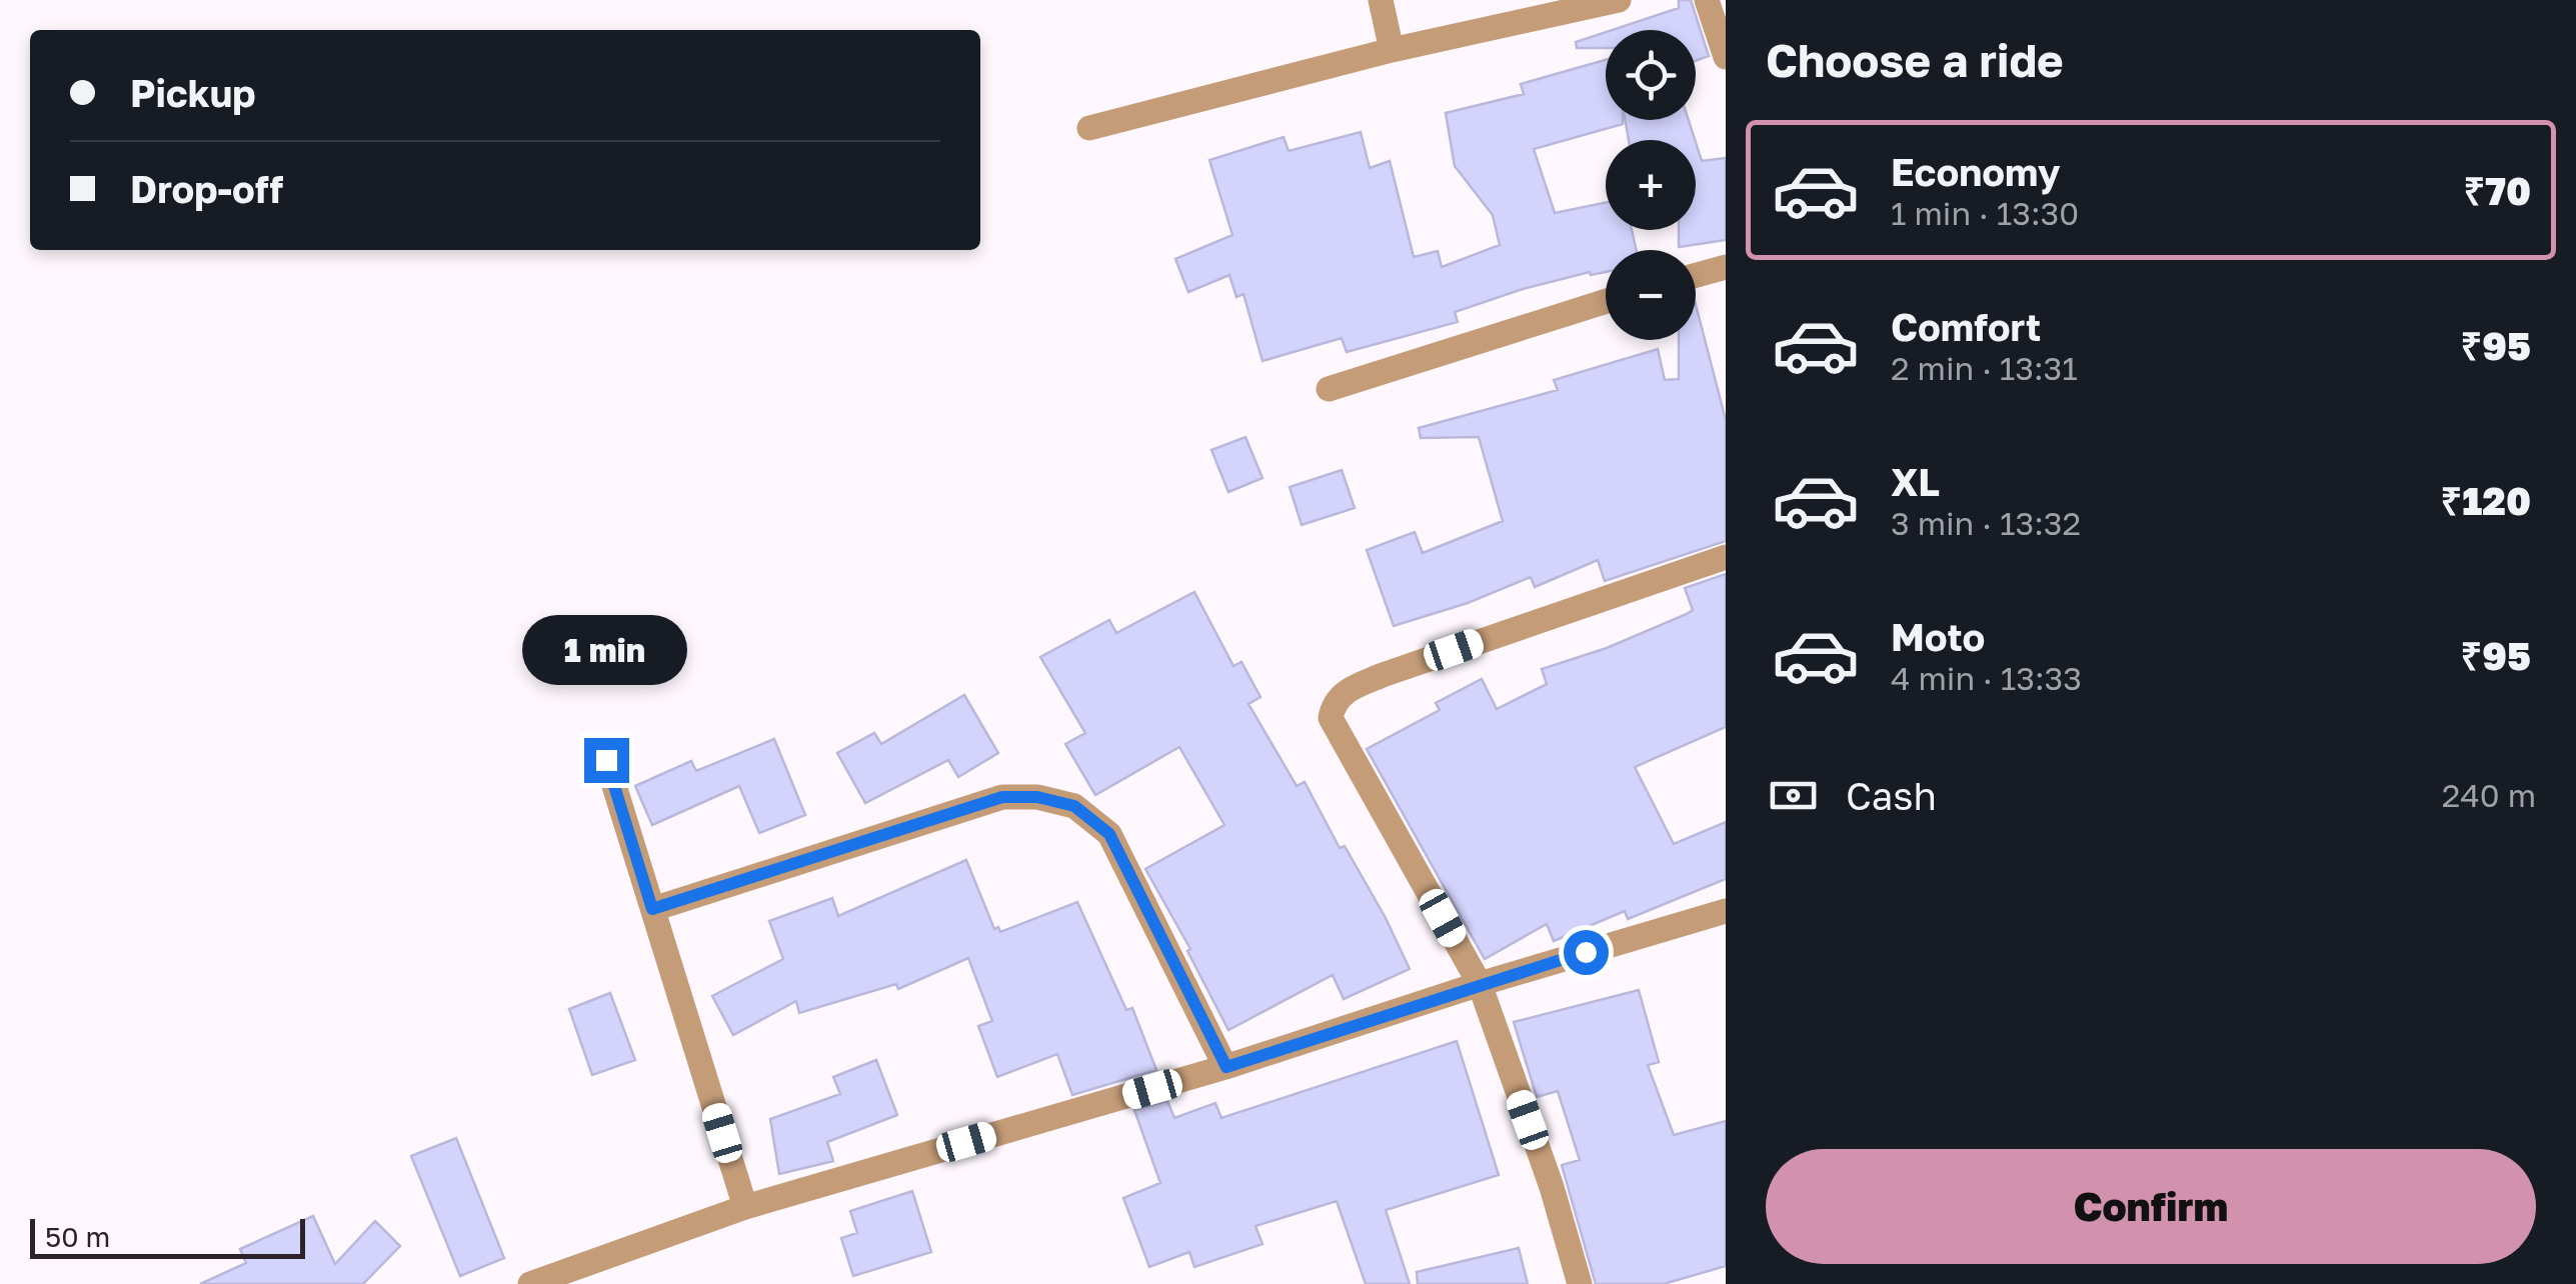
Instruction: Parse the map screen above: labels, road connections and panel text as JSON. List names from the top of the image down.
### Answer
{
  "scale_bar": "50 m",
  "page": {
    "heading": "Choose a ride",
    "map_buttons": ["+", "−"],
    "banner": ["Pickup", "Drop-off"],
    "list": [
      {
        "name": "Economy",
        "note": "1 min · 13:30",
        "value": "₹70"
      },
      {
        "name": "Comfort",
        "note": "2 min · 13:31",
        "value": "₹95"
      },
      {
        "name": "XL",
        "note": "3 min · 13:32",
        "value": "₹120"
      },
      {
        "name": "Moto",
        "note": "4 min · 13:33",
        "value": "₹95"
      }
    ],
    "bubble": "1 min",
    "pay": ["Cash", "240 m"],
    "buttons": "Confirm",
    "scale": "50 m"
  }
}
